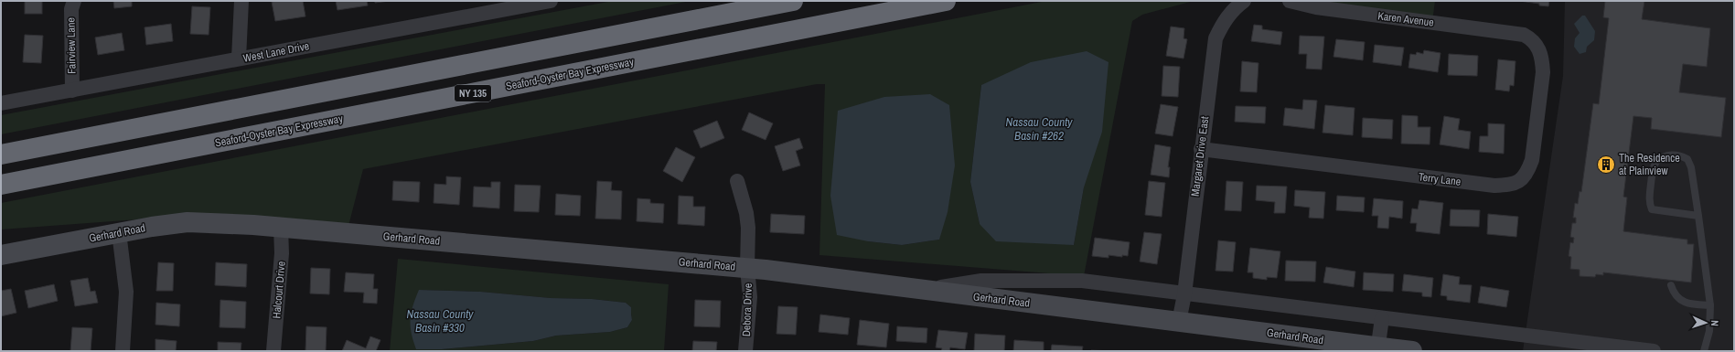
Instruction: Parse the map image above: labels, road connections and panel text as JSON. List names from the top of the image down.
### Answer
{
  "streets": {
    "highway": ["Seaford-Oyster Bay Expressway", "NY 135"],
    "street": [
      "Karen Avenue",
      "Fairview Lane",
      "West Lane Drive",
      "Margaret Drive East",
      "Terry Lane",
      "Gerhard Road",
      "Halcourt Drive",
      "Debora Drive"
    ]
  },
  "crossings": [
    ["Karen Avenue", "Terry Lane"],
    ["Fairview Lane", "West Lane Drive"],
    ["Margaret Drive East", "Terry Lane"],
    ["Margaret Drive East", "Gerhard Road"],
    ["Gerhard Road", "Halcourt Drive"],
    ["Gerhard Road", "Debora Drive"]
  ],
  "water": ["Nassau County Basin #262", "Nassau County Basin #330"],
  "places": {
    "building": ["The Residence at Plainview"]
  },
  "north": "right"
}
